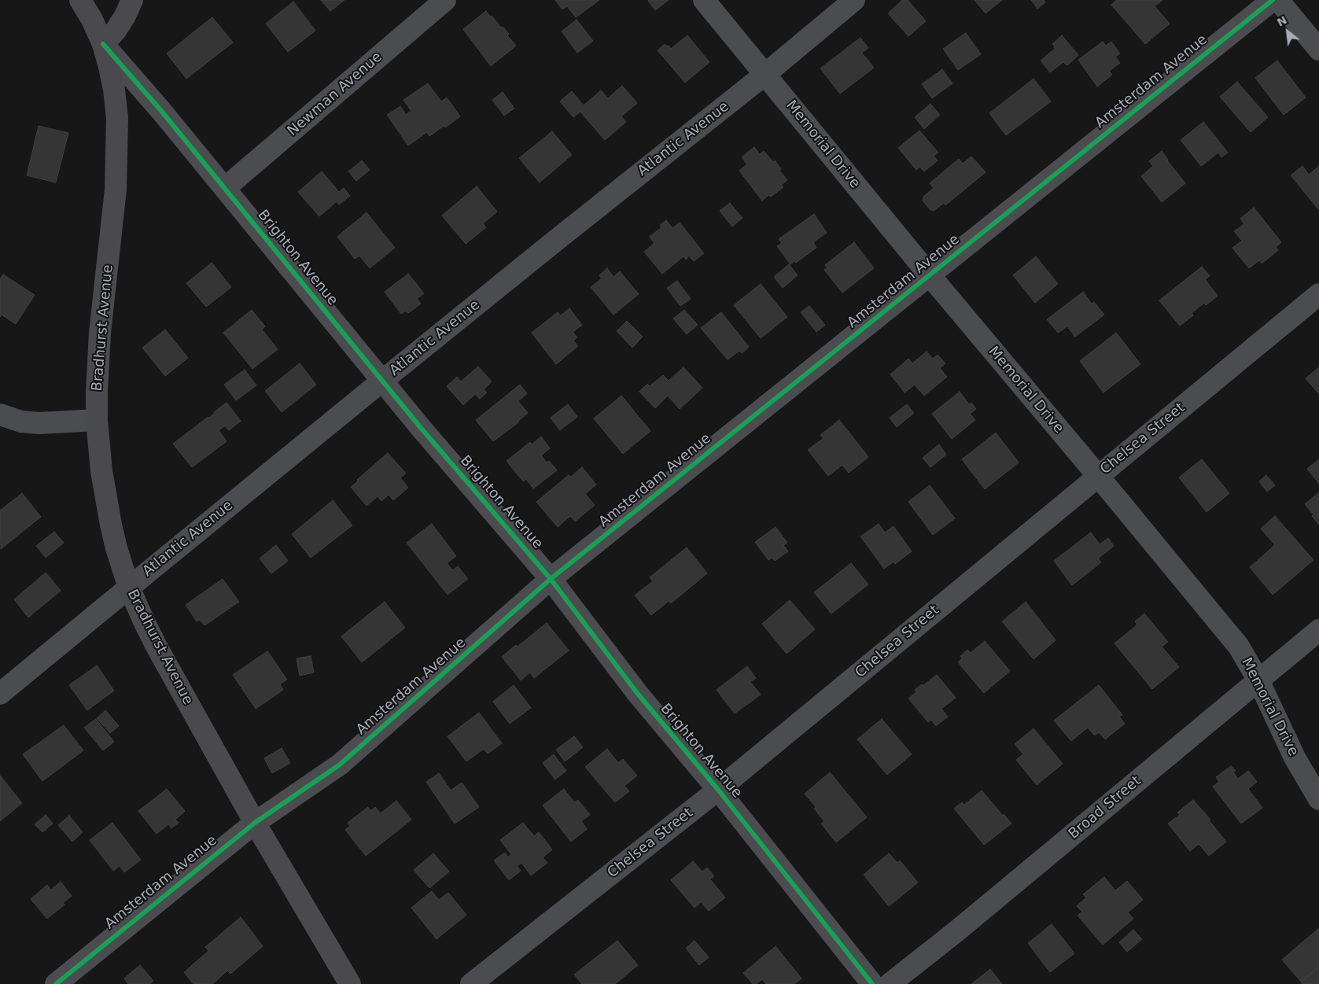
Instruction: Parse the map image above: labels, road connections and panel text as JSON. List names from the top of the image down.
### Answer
{
  "streets": {
    "main road": ["Brighton Avenue", "Bradhurst Avenue"],
    "street": [
      "Amsterdam Avenue",
      "Newman Avenue",
      "Atlantic Avenue",
      "Memorial Drive",
      "Chelsea Street",
      "Broad Street"
    ]
  },
  "crossings": [
    ["Amsterdam Avenue", "Memorial Drive"],
    ["Amsterdam Avenue", "Brighton Avenue"],
    ["Amsterdam Avenue", "Bradhurst Avenue"],
    ["Newman Avenue", "Brighton Avenue"],
    ["Atlantic Avenue", "Memorial Drive"],
    ["Atlantic Avenue", "Brighton Avenue"],
    ["Atlantic Avenue", "Bradhurst Avenue"],
    ["Memorial Drive", "Chelsea Street"],
    ["Memorial Drive", "Broad Street"],
    ["Brighton Avenue", "Bradhurst Avenue"],
    ["Brighton Avenue", "Chelsea Street"]
  ],
  "north": "top left"
}
